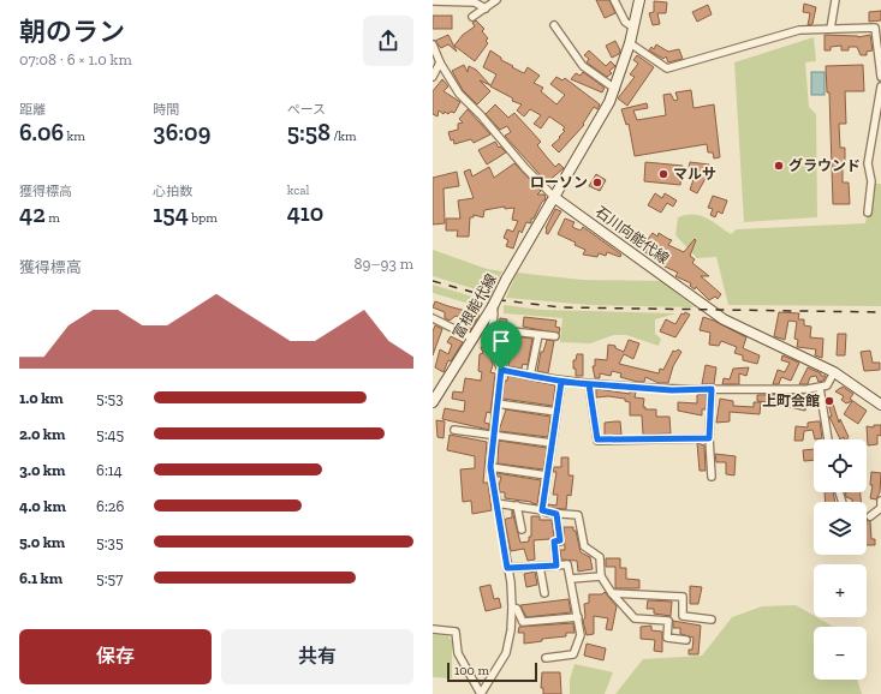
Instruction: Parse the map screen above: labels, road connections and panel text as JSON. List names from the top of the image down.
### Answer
{
  "streets": {
    "main road": ["石川向能代線", "富根能代線"]
  },
  "crossings": [
    ["石川向能代線", "富根能代線"]
  ],
  "places": [
    "グラウンド",
    "マルサ",
    "ローソン",
    "上町会館"
  ],
  "scale_bar": "100 m",
  "page": {
    "heading": ["朝のラン", "07:08 · 6 × 1.0 km"],
    "stats": [
      ["距離", "6.06 km"],
      ["時間", "36:09"],
      ["ペース", "5:58 /km"],
      ["獲得標高", "42 m"],
      ["心拍数", "154 bpm"],
      ["kcal", "410"]
    ],
    "chart": ["獲得標高", "89–93 m"],
    "list": [
      {
        "name": "1.0 km",
        "note": "5:53"
      },
      {
        "name": "2.0 km",
        "note": "5:45"
      },
      {
        "name": "3.0 km",
        "note": "6:14"
      },
      {
        "name": "4.0 km",
        "note": "6:26"
      },
      {
        "name": "5.0 km",
        "note": "5:35"
      },
      {
        "name": "6.1 km",
        "note": "5:57"
      }
    ],
    "map_buttons": ["+", "−"],
    "buttons": ["保存", "共有"],
    "scale": "100 m"
  }
}
